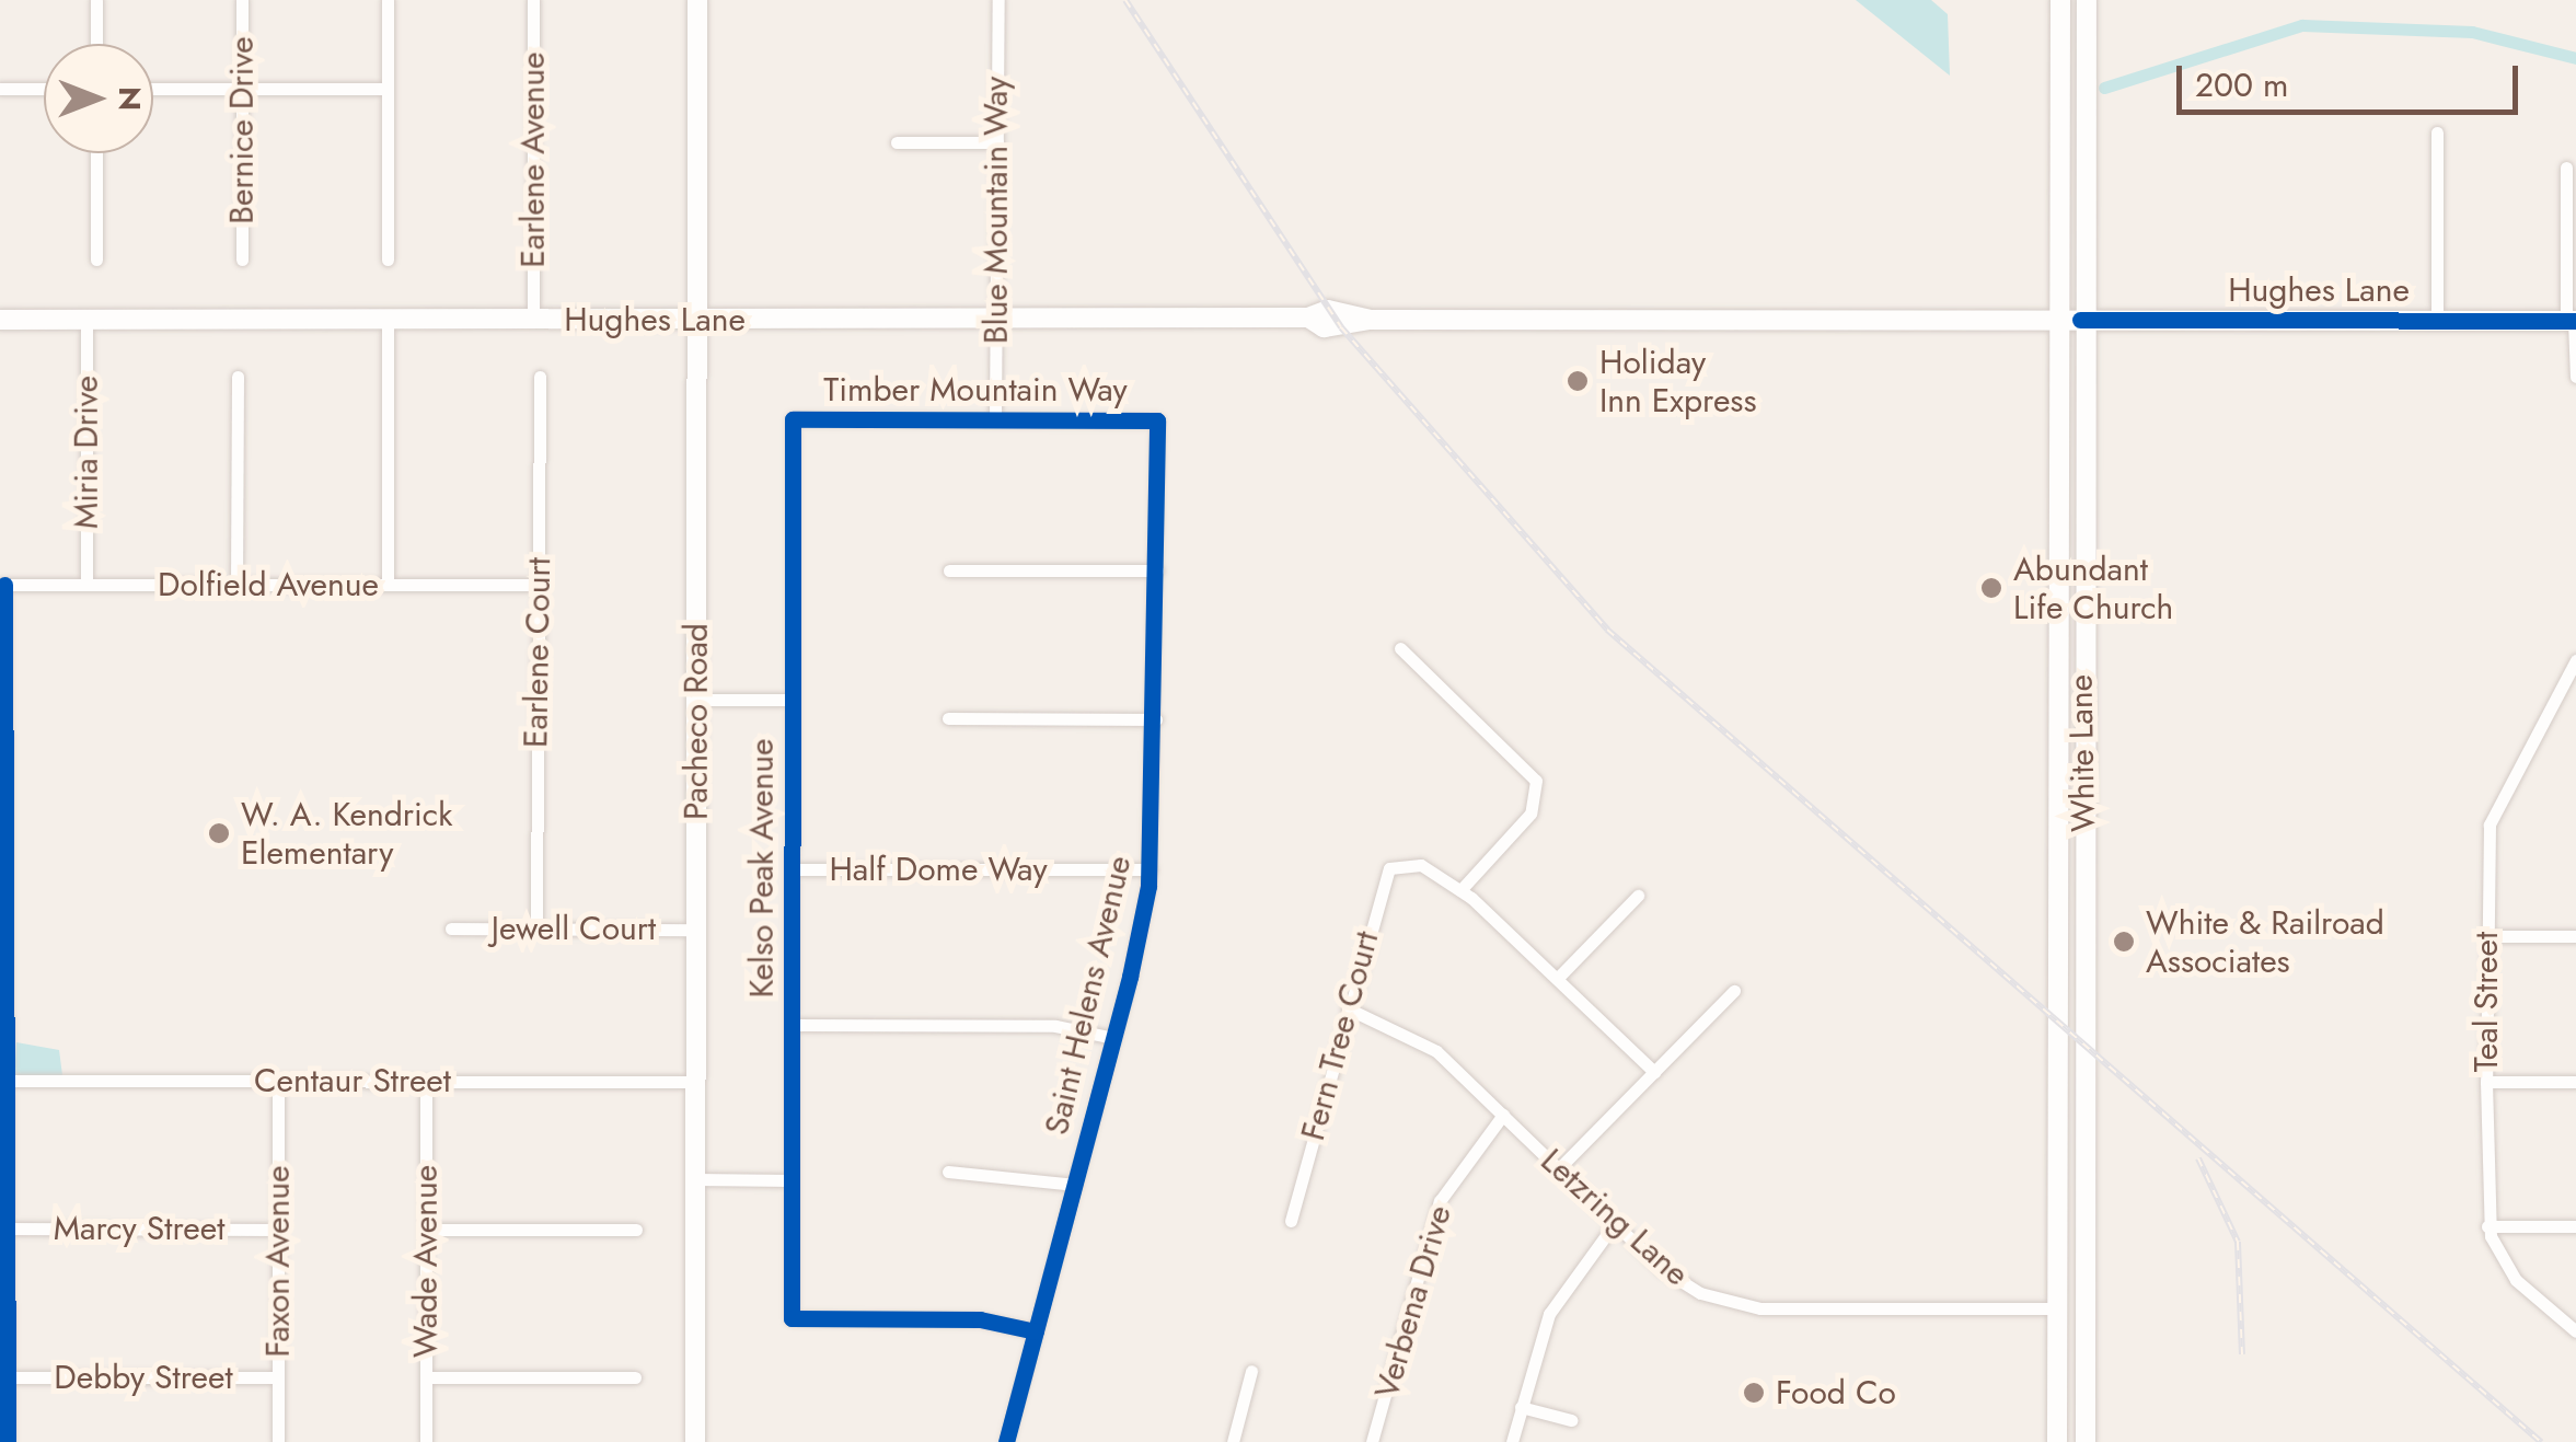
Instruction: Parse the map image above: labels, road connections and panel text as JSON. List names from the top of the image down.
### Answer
{
  "streets": {
    "street": [
      "Bernice Drive",
      "Earlene Avenue",
      "Blue Mountain Way",
      "Hughes Lane",
      "Timber Mountain Way",
      "Miria Drive",
      "Dolfield Avenue",
      "Earlene Court",
      "Pacheco Road",
      "White Lane",
      "Kelso Peak Avenue",
      "Half Dome Way",
      "Jewell Court",
      "Saint Helens Avenue",
      "Teal Street",
      "Fern Tree Court",
      "Centaur Street",
      "Letzring Lane",
      "Marcy Street",
      "Faxon Avenue",
      "Wade Avenue",
      "Verbena Drive",
      "Debby Street"
    ]
  },
  "crossings": [
    ["Earlene Avenue", "Hughes Lane"],
    ["Blue Mountain Way", "Hughes Lane"],
    ["Blue Mountain Way", "Timber Mountain Way"],
    ["Hughes Lane", "Miria Drive"],
    ["Hughes Lane", "Pacheco Road"],
    ["Hughes Lane", "White Lane"],
    ["Timber Mountain Way", "Kelso Peak Avenue"],
    ["Timber Mountain Way", "Saint Helens Avenue"],
    ["Miria Drive", "Dolfield Avenue"],
    ["Dolfield Avenue", "Earlene Court"],
    ["Earlene Court", "Jewell Court"],
    ["Pacheco Road", "Jewell Court"],
    ["Pacheco Road", "Centaur Street"],
    ["White Lane", "Letzring Lane"],
    ["Kelso Peak Avenue", "Half Dome Way"],
    ["Kelso Peak Avenue", "Saint Helens Avenue"],
    ["Half Dome Way", "Saint Helens Avenue"],
    ["Fern Tree Court", "Letzring Lane"],
    ["Centaur Street", "Faxon Avenue"],
    ["Centaur Street", "Wade Avenue"],
    ["Letzring Lane", "Verbena Drive"],
    ["Marcy Street", "Faxon Avenue"],
    ["Faxon Avenue", "Debby Street"]
  ],
  "places": [
    "Holiday Inn Express",
    "Abundant Life Church",
    "W. A. Kendrick Elementary",
    "White & Railroad Associates",
    "Food Co"
  ],
  "scale_bar": "200 m",
  "north": "right"
}
